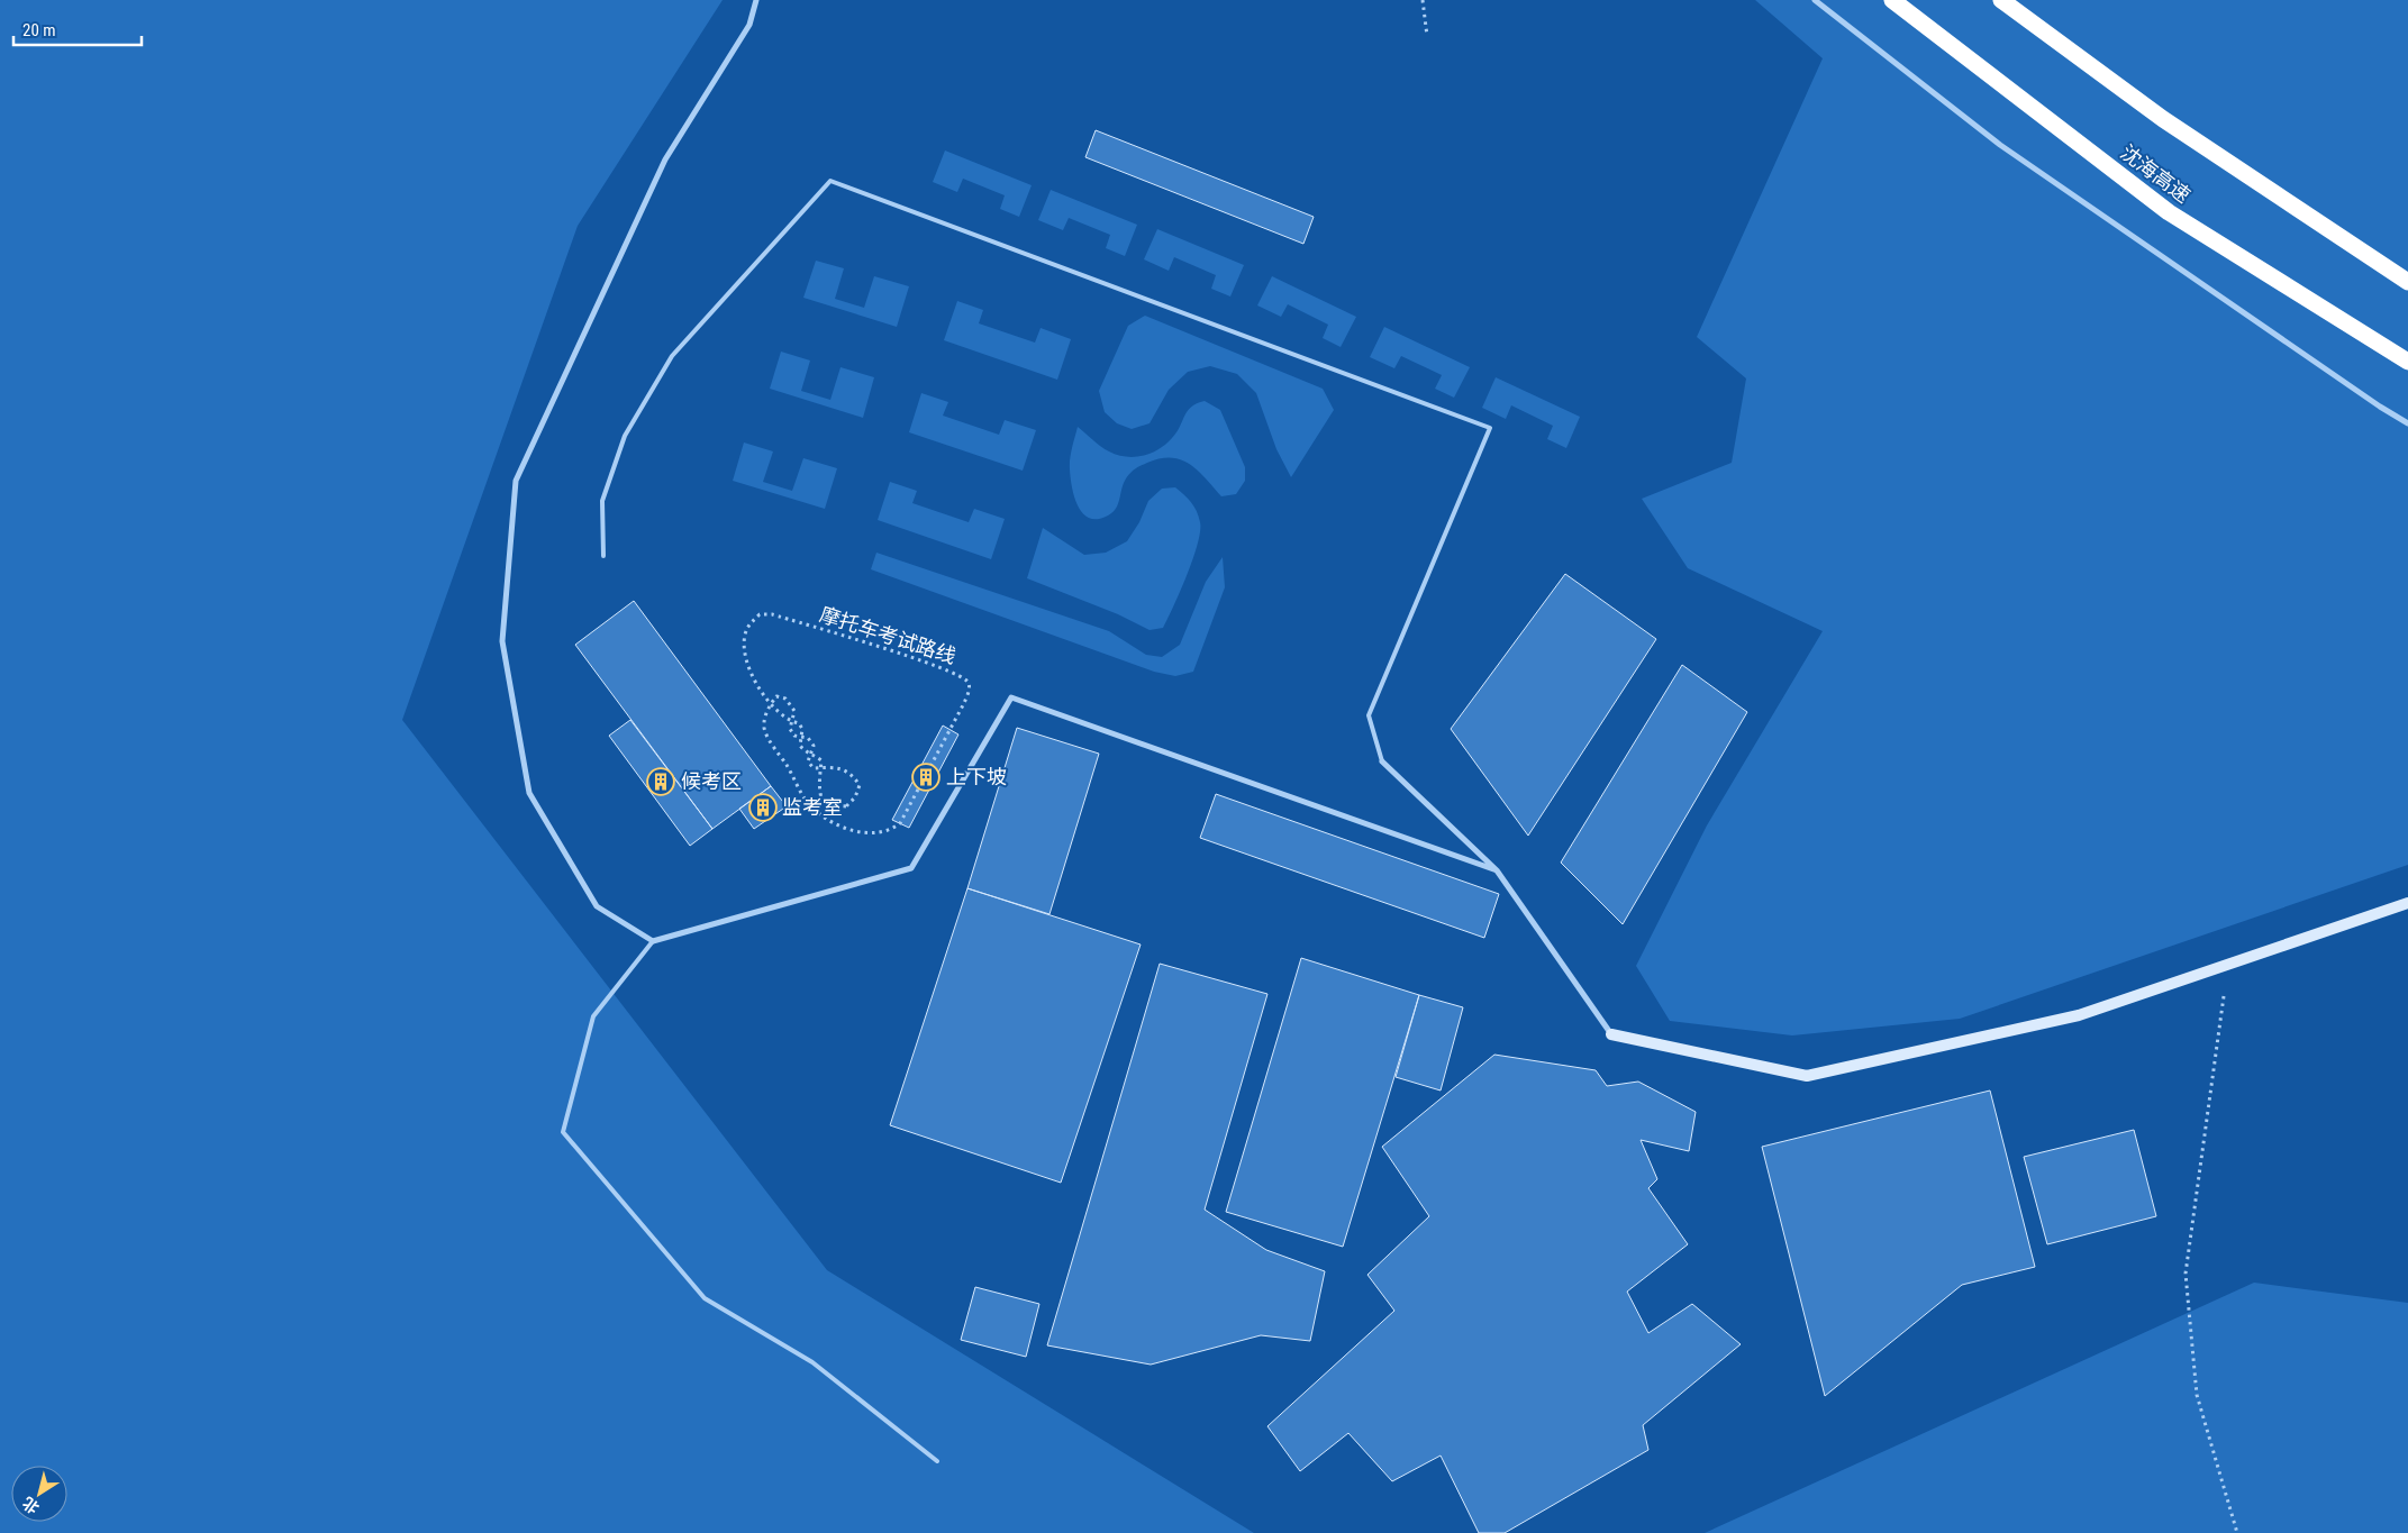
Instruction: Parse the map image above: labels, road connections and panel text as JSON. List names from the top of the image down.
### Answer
{
  "streets": {
    "highway": ["沈海高速"],
    "path": ["摩托车考试路线"]
  },
  "places": {
    "building": ["上下坡", "候考区", "监考室"]
  },
  "scale_bar": "20 m",
  "north": "bottom left"
}
